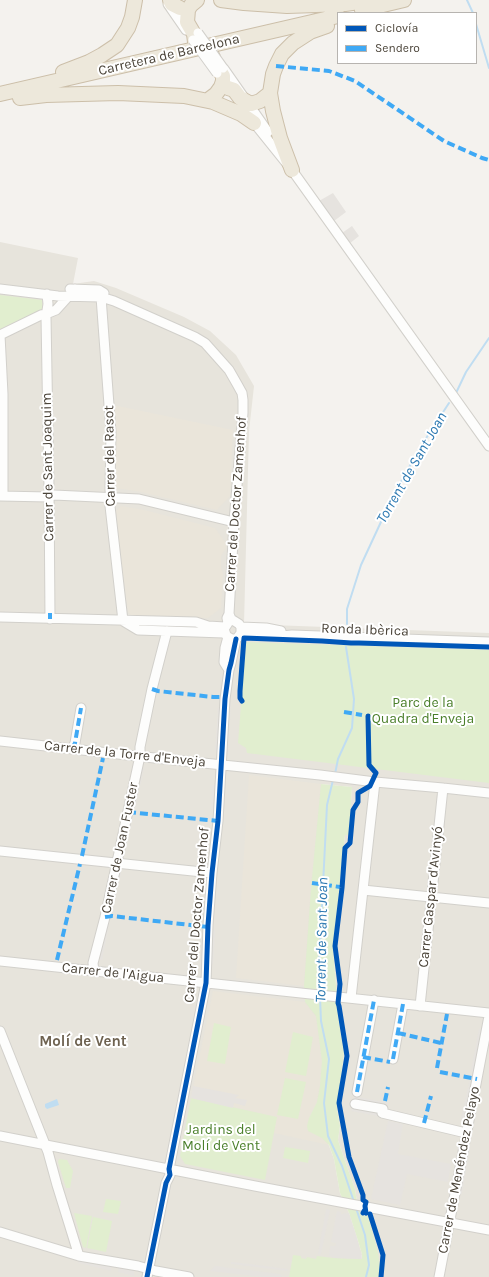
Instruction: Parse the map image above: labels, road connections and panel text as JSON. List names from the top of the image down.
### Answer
{
  "streets": {
    "highway": ["Carretera de Barcelona"],
    "street": [
      "Carrer del Rasot",
      "Carrer de Sant Joaquim",
      "Carrer del Doctor Zamenhof",
      "Ronda Ibèrica",
      "Carrer de la Torre d'Enveja",
      "Carrer de Joan Fuster",
      "Carrer Gaspar d'Avinyó",
      "Carrer de l'Aigua",
      "Carrer de Menéndez Pelayo"
    ]
  },
  "crossings": [
    ["Carrer del Rasot", "Carrer del Doctor Zamenhof"],
    ["Carrer del Doctor Zamenhof", "Ronda Ibèrica"],
    ["Carrer del Doctor Zamenhof", "Carrer de la Torre d'Enveja"],
    ["Carrer del Doctor Zamenhof", "Carrer de l'Aigua"],
    ["Carrer de la Torre d'Enveja", "Carrer de Joan Fuster"],
    ["Carrer de la Torre d'Enveja", "Carrer Gaspar d'Avinyó"],
    ["Carrer de Joan Fuster", "Carrer de l'Aigua"],
    ["Carrer Gaspar d'Avinyó", "Carrer de l'Aigua"]
  ],
  "districts": ["Molí de Vent"],
  "water": ["Torrent de Sant Joan"],
  "parks": ["Parc de la Quadra d'Enveja", "Jardins del Molí de Vent"],
  "legend": ["Ciclovía", "Sendero"]
}
